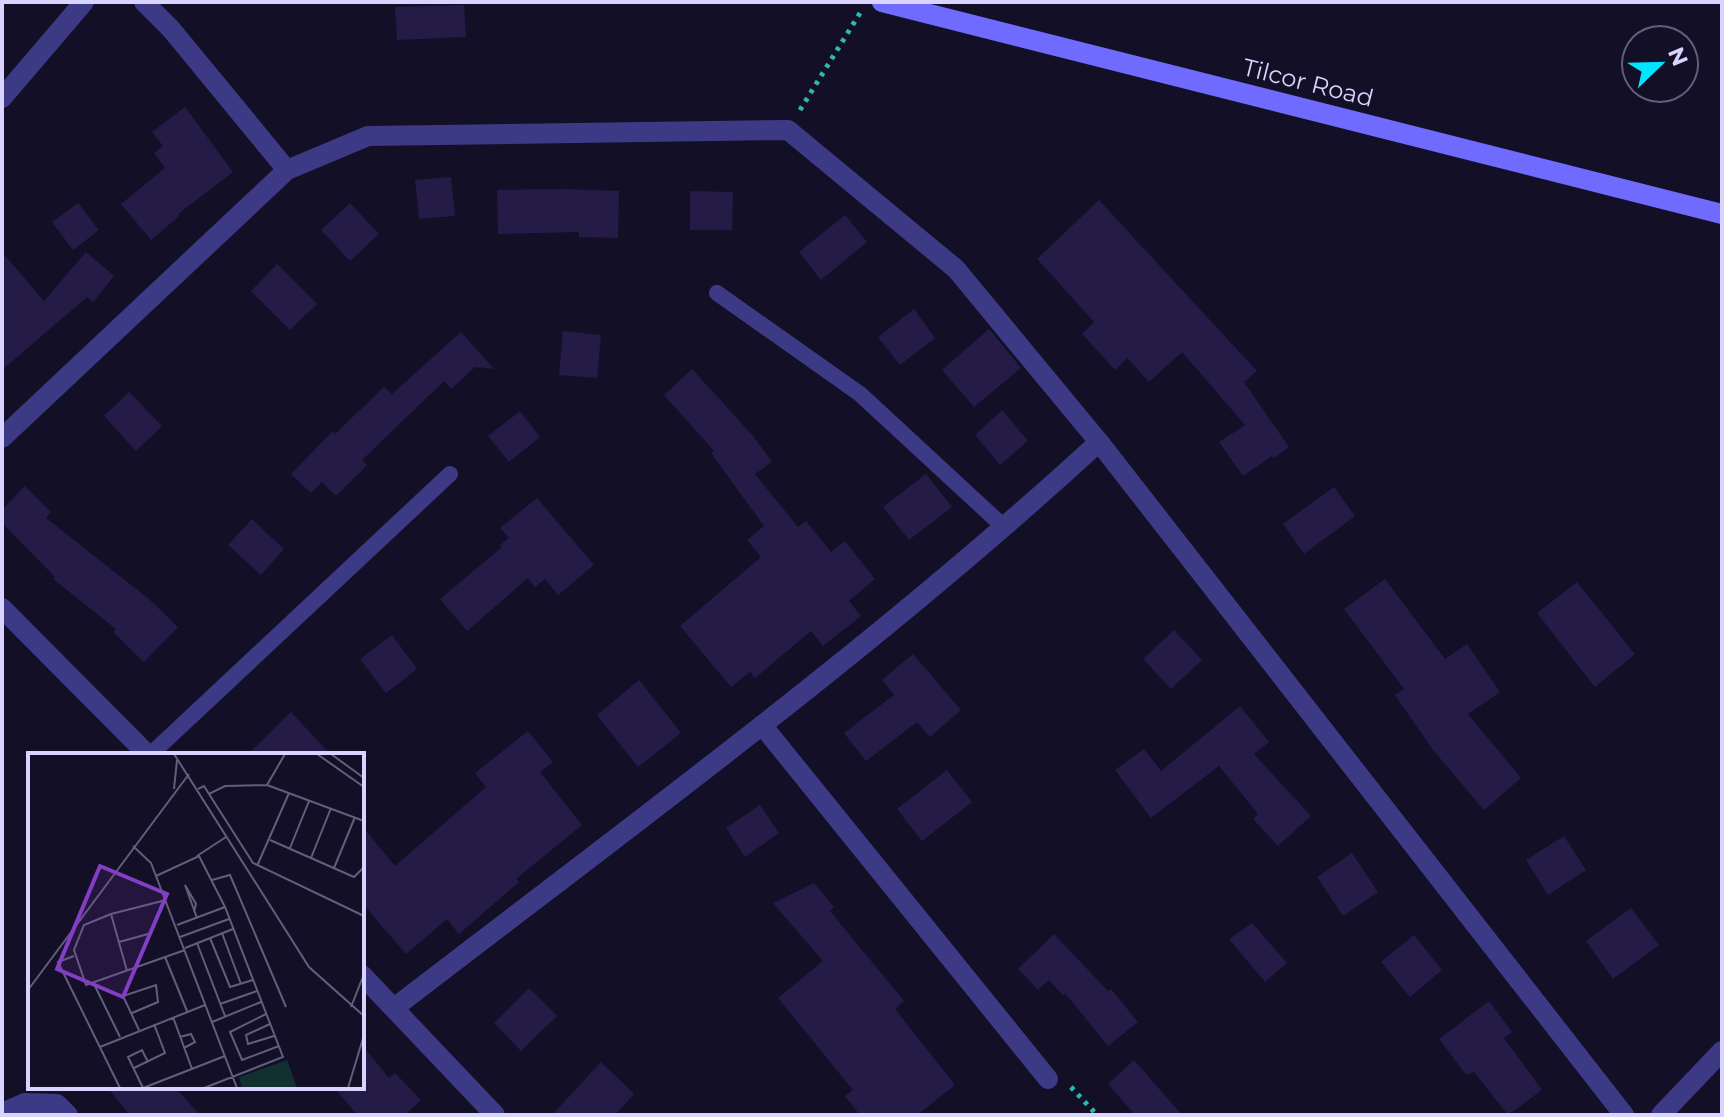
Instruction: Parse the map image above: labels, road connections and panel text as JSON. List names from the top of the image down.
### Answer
{
  "streets": {
    "street": ["Tilcor Road"]
  },
  "north": "top right"
}
